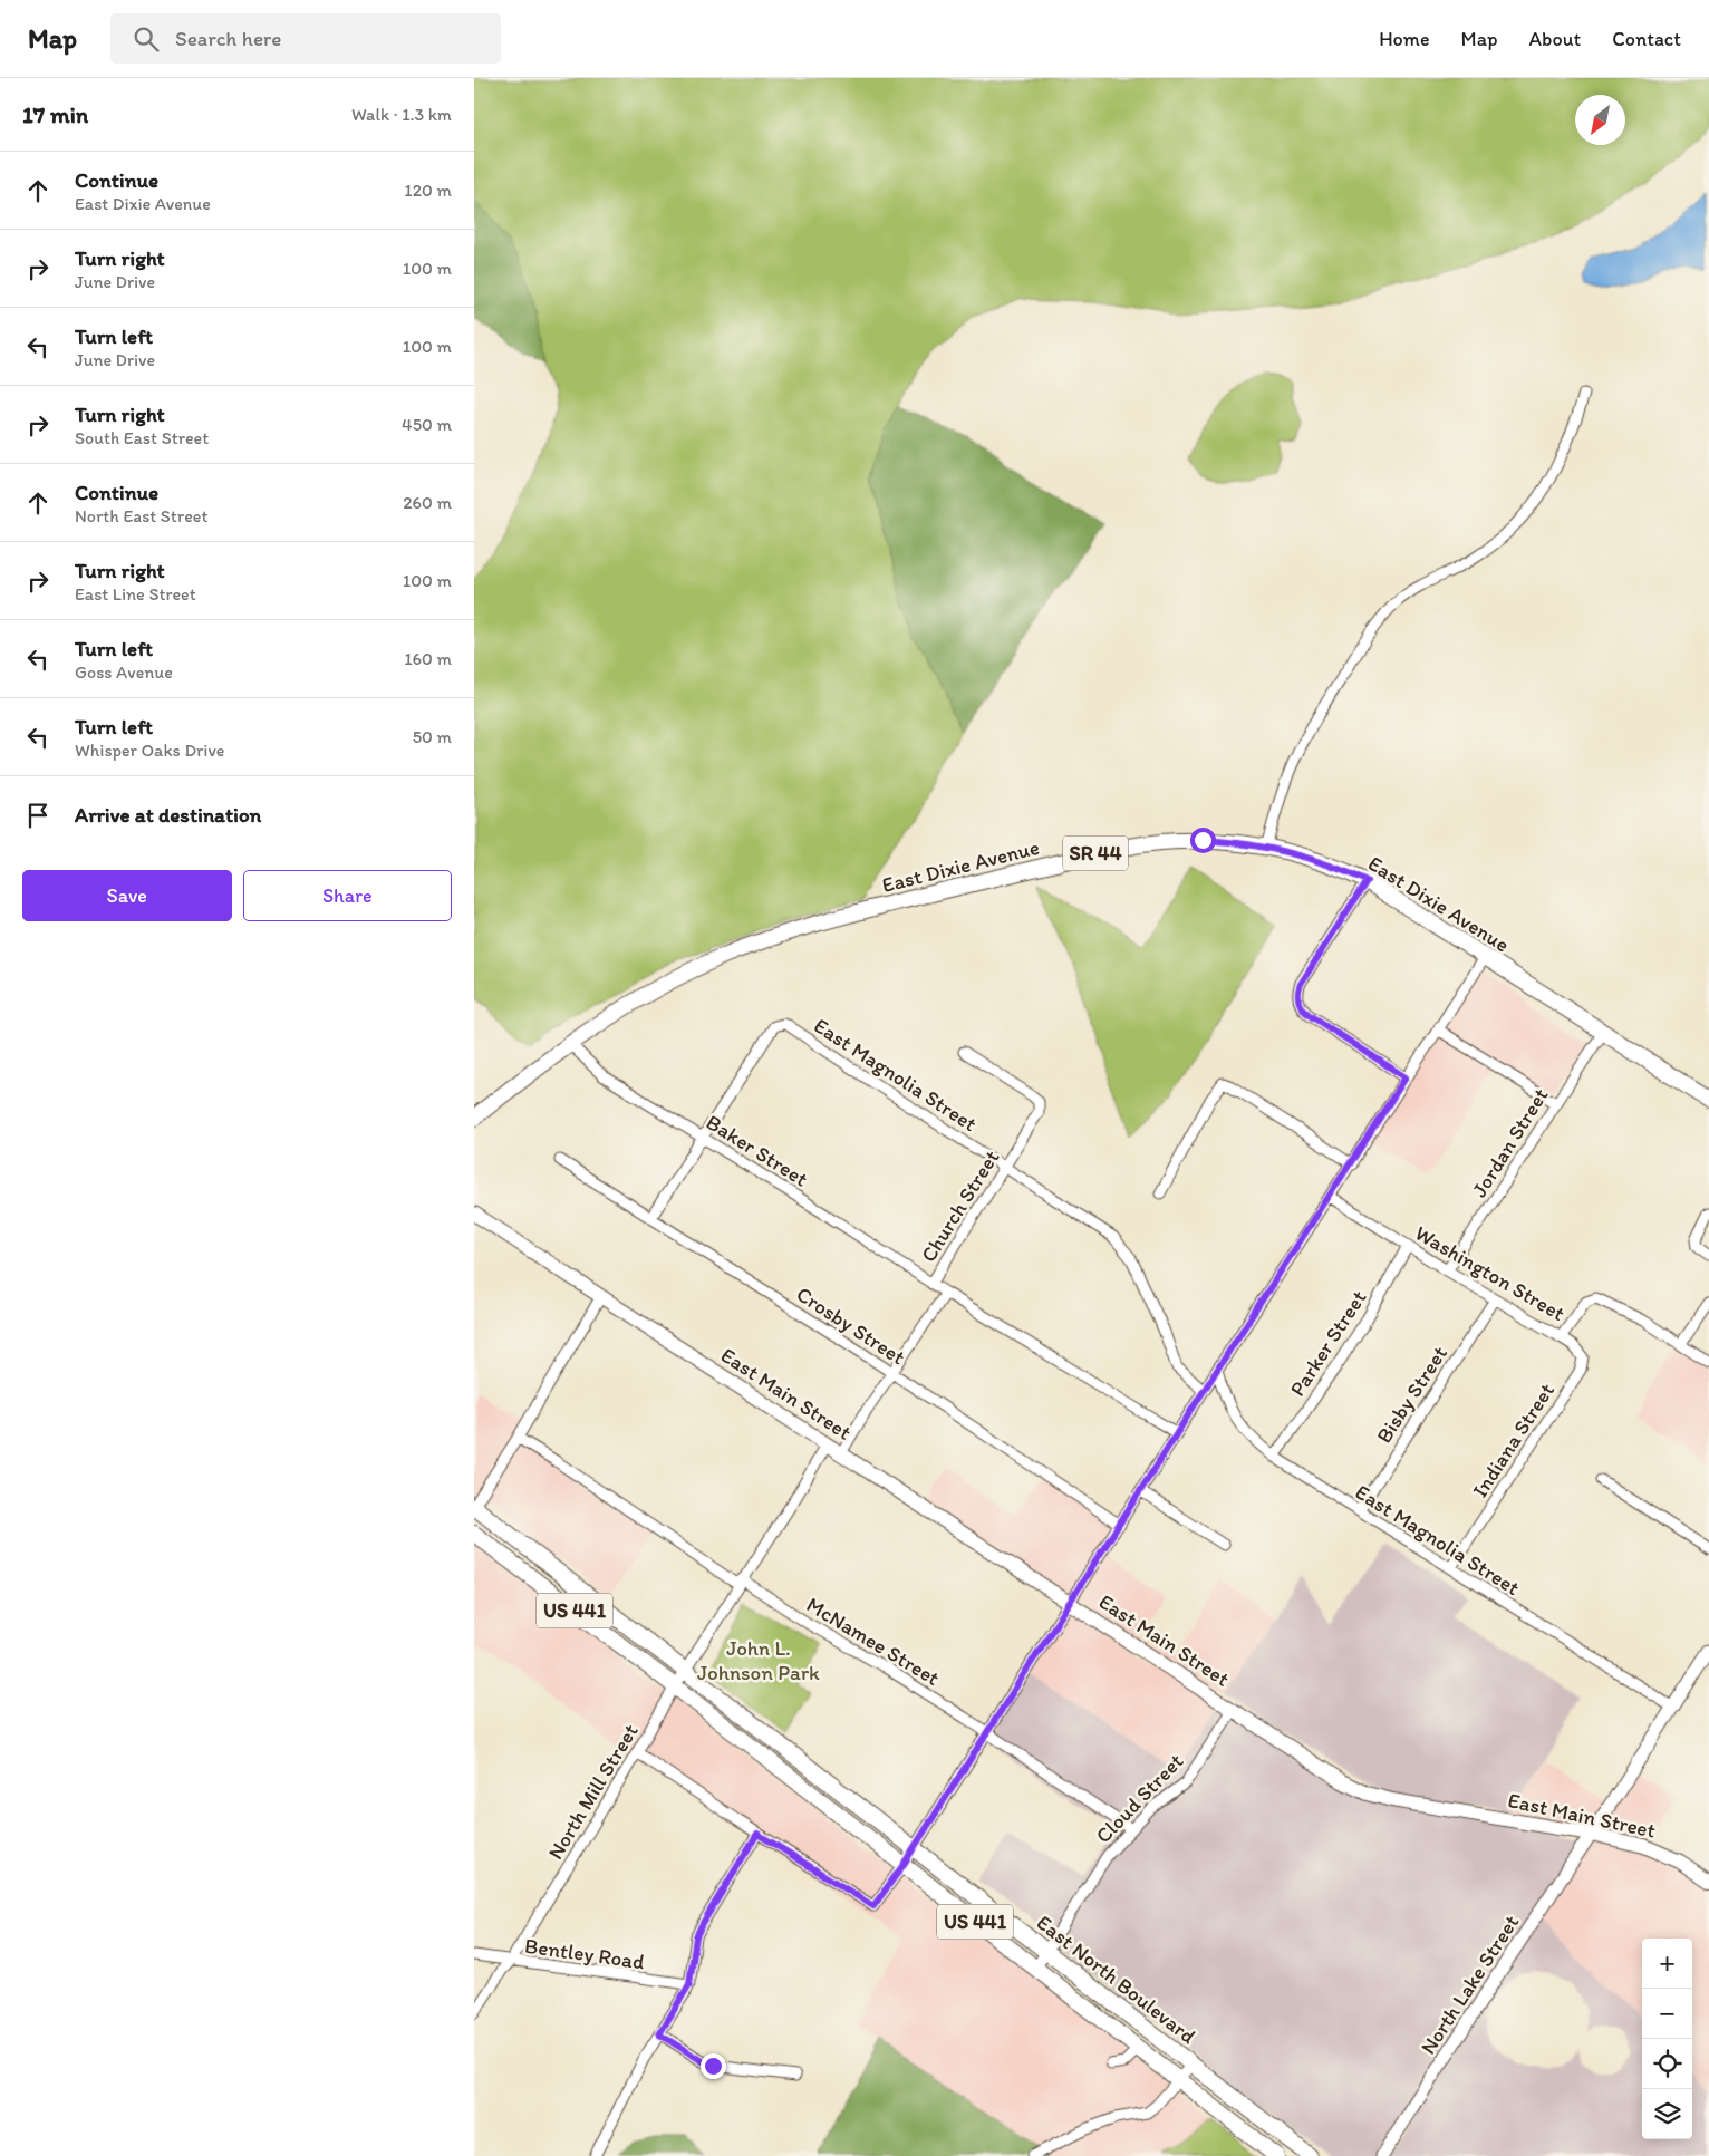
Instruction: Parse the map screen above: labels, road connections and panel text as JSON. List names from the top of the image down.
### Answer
{
  "streets": {
    "main road": [
      "SR 44",
      "East Dixie Avenue",
      "East Main Street",
      "US 441",
      "East North Boulevard"
    ],
    "street": [
      "East Magnolia Street",
      "Jordan Street",
      "Baker Street",
      "Church Street",
      "Washington Street",
      "Crosby Street",
      "Parker Street",
      "Bisby Street",
      "Indiana Street",
      "McNamee Street",
      "North Mill Street",
      "Cloud Street",
      "Bentley Road",
      "North Lake Street"
    ]
  },
  "crossings": [
    ["East Dixie Avenue", "Jordan Street"],
    ["East Dixie Avenue", "Baker Street"],
    ["East Magnolia Street", "Baker Street"],
    ["East Magnolia Street", "Church Street"],
    ["East Magnolia Street", "Parker Street"],
    ["East Magnolia Street", "Bisby Street"],
    ["East Magnolia Street", "Indiana Street"],
    ["East Magnolia Street", "North Lake Street"],
    ["Jordan Street", "Washington Street"],
    ["Baker Street", "Church Street"],
    ["Church Street", "Crosby Street"],
    ["Church Street", "East Main Street"],
    ["Washington Street", "Parker Street"],
    ["Washington Street", "Bisby Street"],
    ["Washington Street", "Indiana Street"],
    ["East Main Street", "North Mill Street"],
    ["East Main Street", "Cloud Street"],
    ["East Main Street", "North Lake Street"],
    ["McNamee Street", "North Mill Street"],
    ["McNamee Street", "Cloud Street"],
    ["North Mill Street", "Bentley Road"],
    ["North Mill Street", "East North Boulevard"],
    ["Cloud Street", "East North Boulevard"]
  ],
  "parks": ["John L. Johnson Park"],
  "north": "bottom left",
  "page": {
    "header": "Map",
    "search": "Search here",
    "nav": [
      "Home",
      "Map",
      "About",
      "Contact"
    ],
    "heading": ["17 min", "Walk · 1.3 km"],
    "list": [
      ["Continue", "East Dixie Avenue", "120 m"],
      ["Turn right", "June Drive", "100 m"],
      ["Turn left", "June Drive", "100 m"],
      ["Turn right", "South East Street", "450 m"],
      ["Continue", "North East Street", "260 m"],
      ["Turn right", "East Line Street", "100 m"],
      ["Turn left", "Goss Avenue", "160 m"],
      ["Turn left", "Whisper Oaks Drive", "50 m"],
      "Arrive at destination"
    ],
    "buttons": ["Save", "Share"],
    "map_buttons": ["+", "−"]
  }
}
